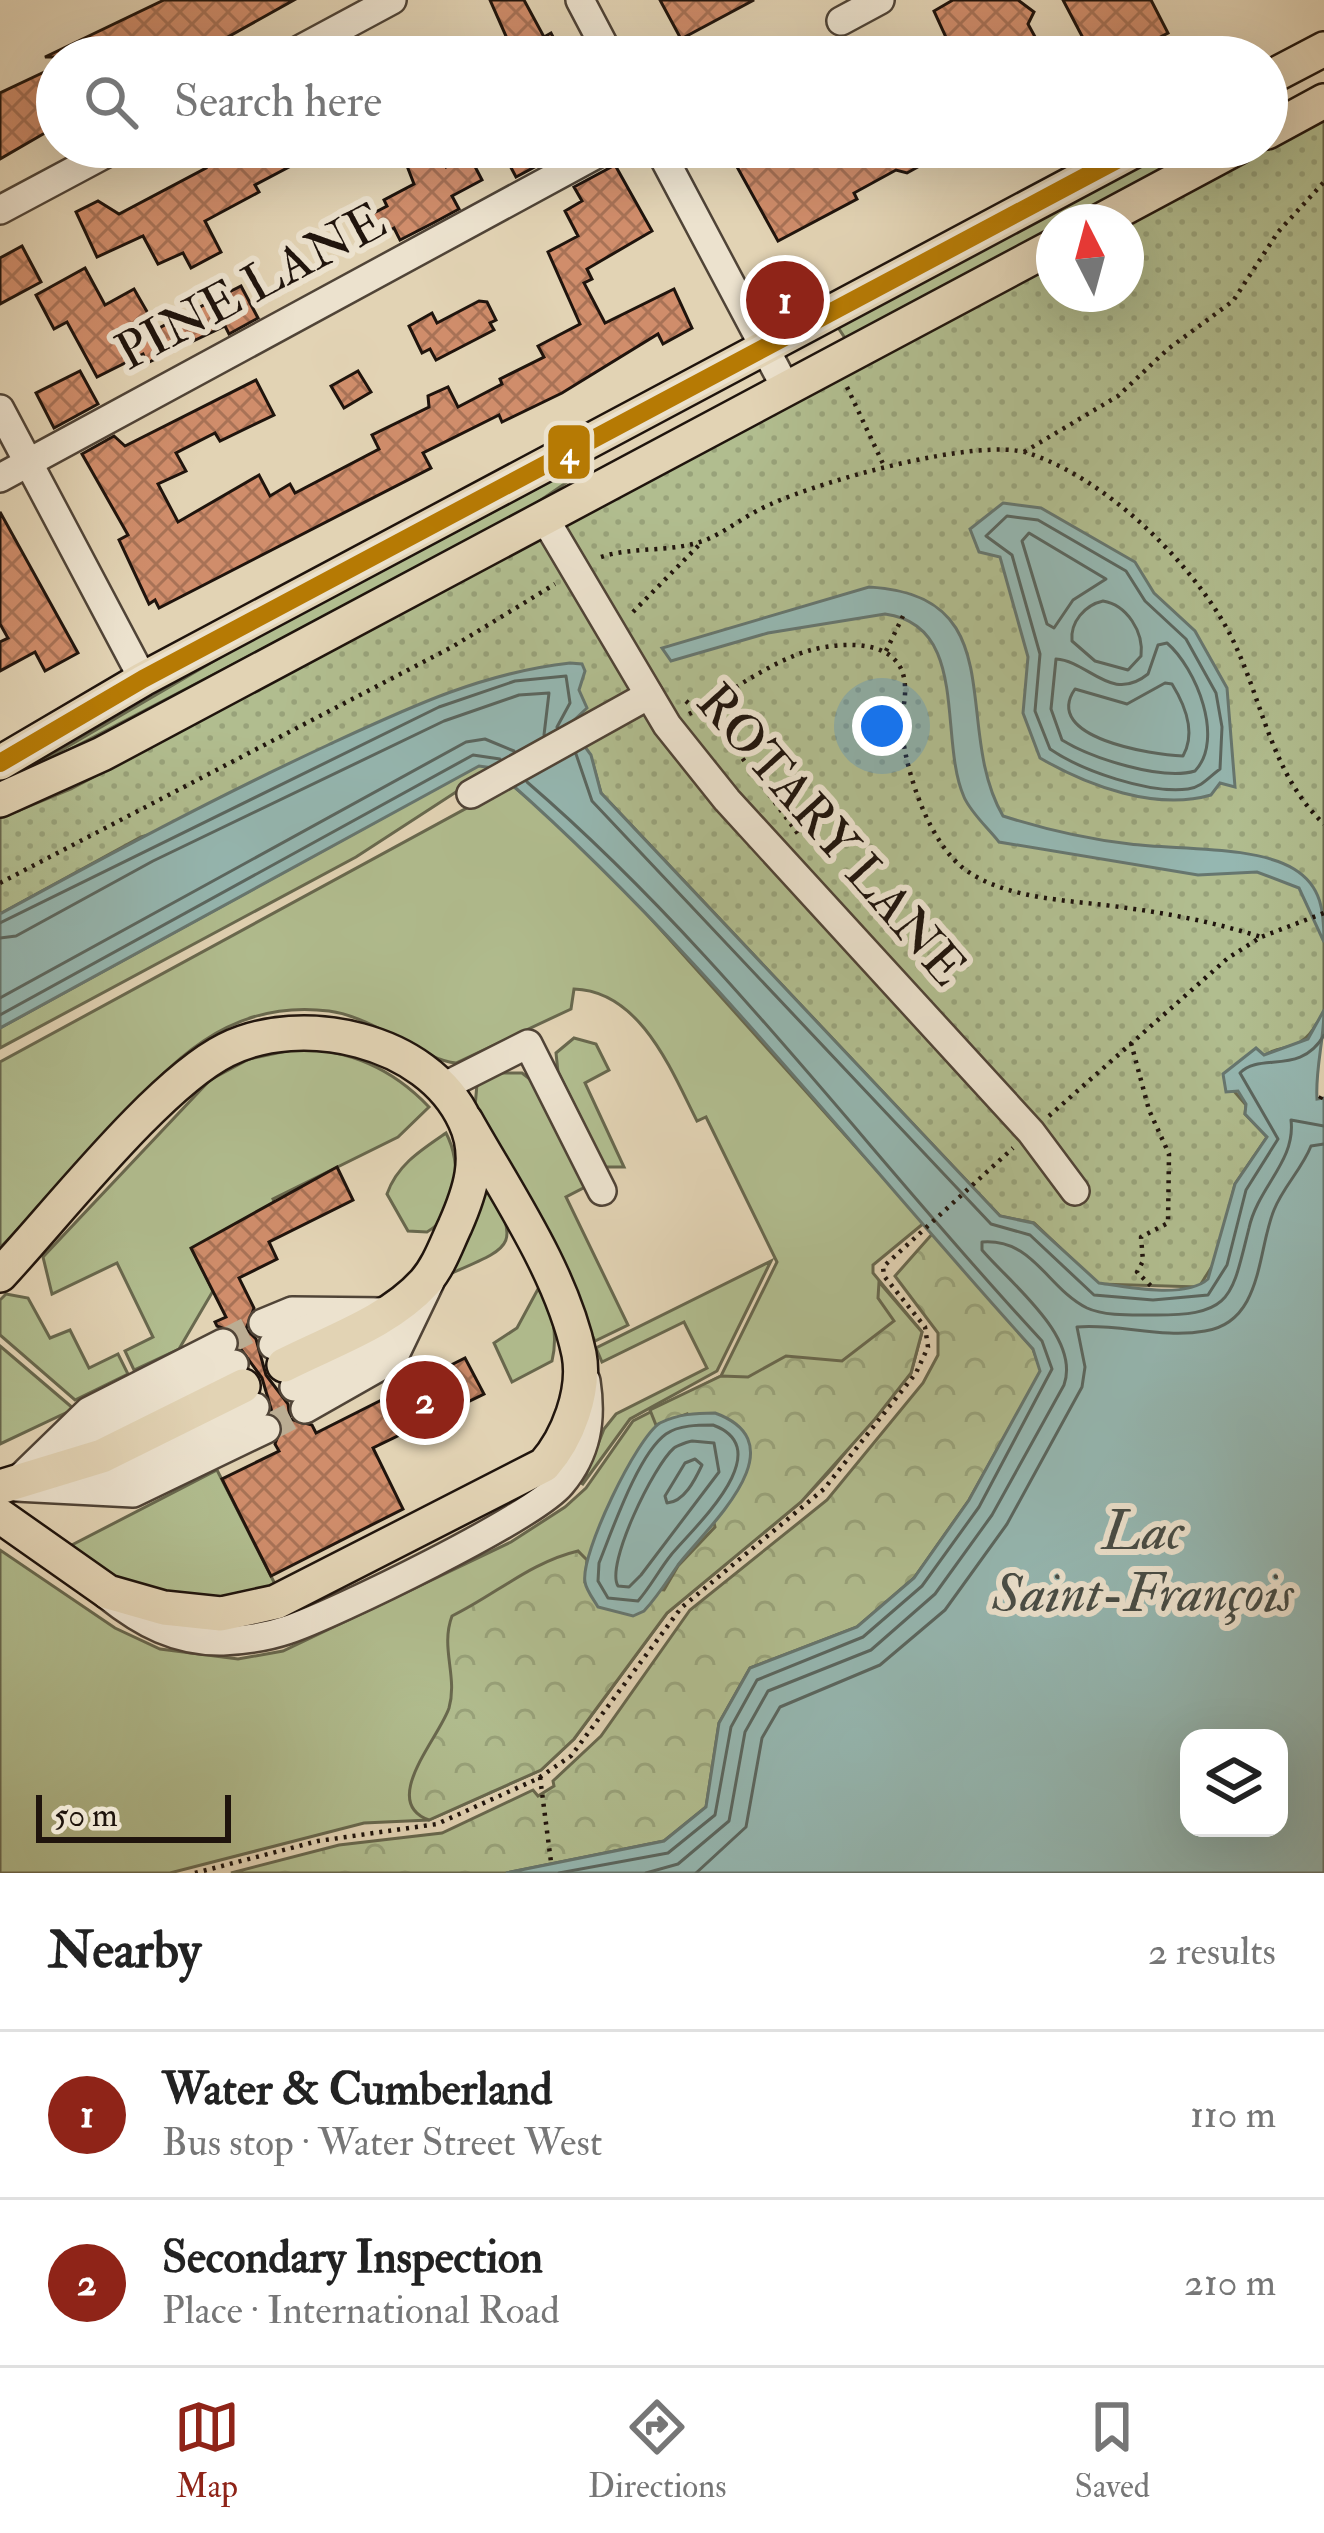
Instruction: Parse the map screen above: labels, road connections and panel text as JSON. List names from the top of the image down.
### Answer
{
  "streets": {
    "street": ["PINE LANE", "ROTARY LANE"]
  },
  "water": ["Lac Saint-François"],
  "lines": ["transit line 4"],
  "scale_bar": "50 m",
  "north": "top",
  "page": {
    "search": "Search here",
    "pins": ["1", "2"],
    "scale": "50 m",
    "heading": ["Nearby", "2 results"],
    "list": [
      {
        "mark": "1",
        "name": "Water & Cumberland",
        "note": "Bus stop · Water Street West",
        "value": "110 m"
      },
      {
        "mark": "2",
        "name": "Secondary Inspection",
        "note": "Place · International Road",
        "value": "210 m"
      }
    ],
    "nav": ["Map", "Directions", "Saved"]
  }
}
